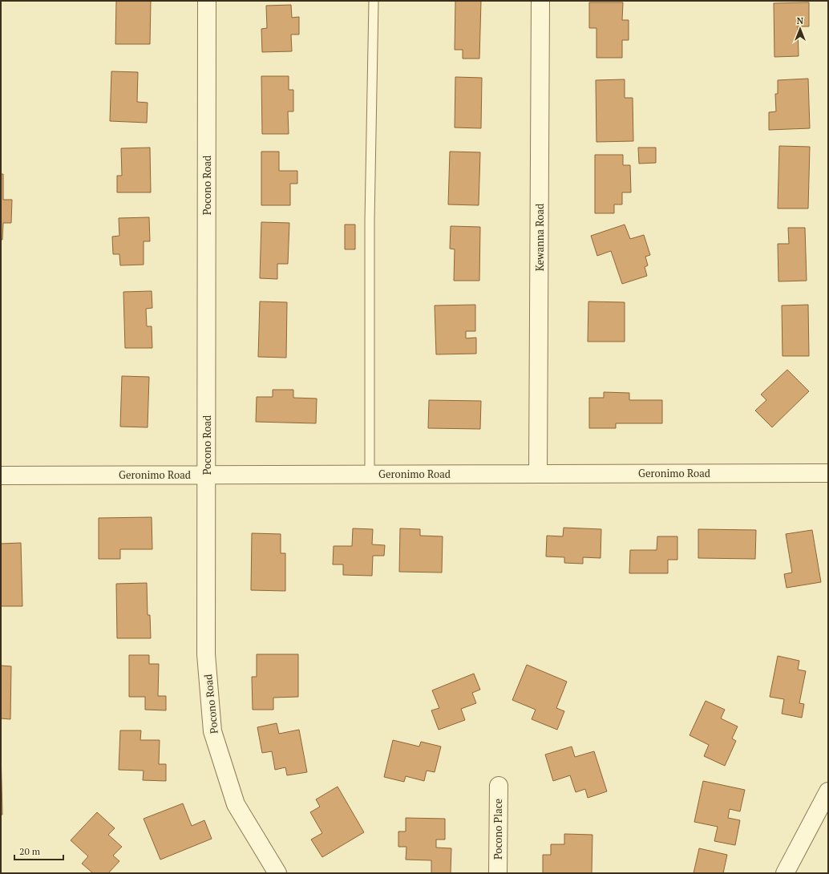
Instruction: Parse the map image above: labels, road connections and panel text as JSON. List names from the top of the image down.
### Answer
{
  "streets": {
    "street": [
      "Pocono Road",
      "Kewanna Road",
      "Geronimo Road",
      "Pocono Place"
    ]
  },
  "crossings": [
    ["Pocono Road", "Geronimo Road"],
    ["Kewanna Road", "Geronimo Road"]
  ],
  "scale_bar": "20 m",
  "north": "top"
}
